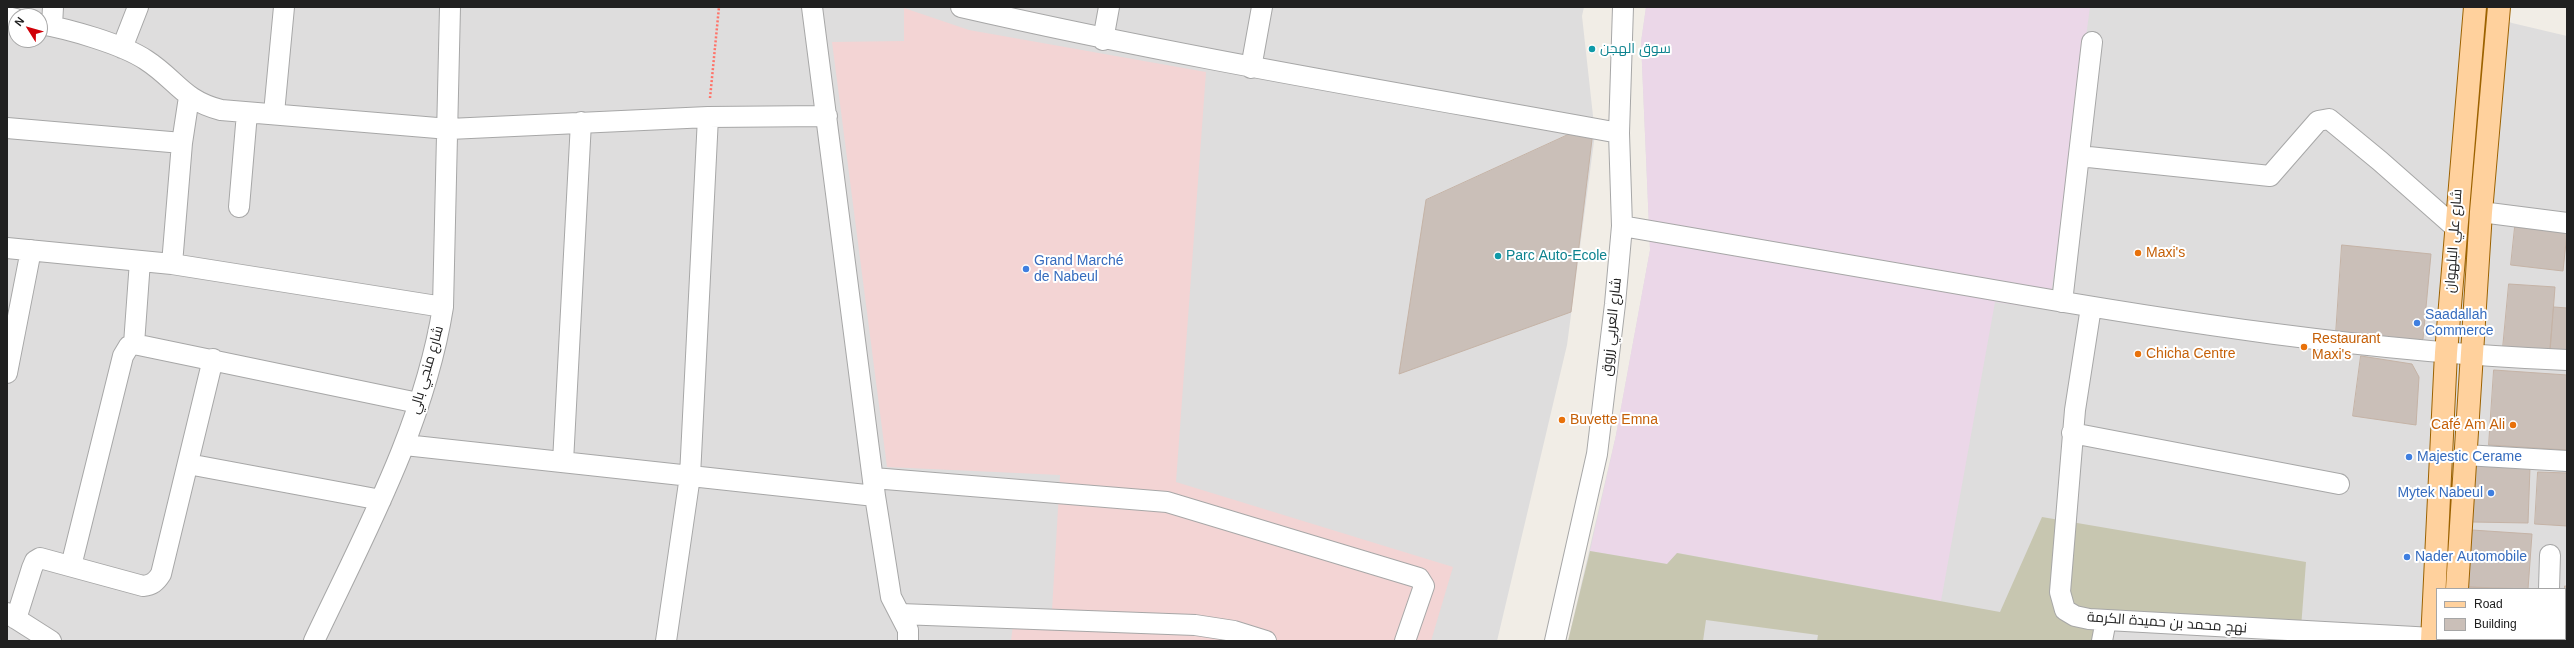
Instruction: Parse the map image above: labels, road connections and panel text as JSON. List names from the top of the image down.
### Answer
{
  "streets": {
    "main road": ["شارع علي البلهوان"],
    "street": ["شارع العربي زروق", "شارع منجي بالي", "نهج محمد بن حميدة الكرمة"]
  },
  "crossings": [
    ["شارع علي البلهوان", "نهج محمد بن حميدة الكرمة"]
  ],
  "places": [
    "سوق الهجن",
    "Maxi's",
    "Parc Auto-Ecole",
    "Grand Marché de Nabeul",
    "Saadallah Commerce",
    "Restaurant Maxi's",
    "Chicha Centre",
    "Buvette Emna",
    "Café Am Ali",
    "Majestic Cerame",
    "Mytek Nabeul",
    "Nader Automobile"
  ],
  "legend": ["Road", "Building"],
  "north": "top left"
}
